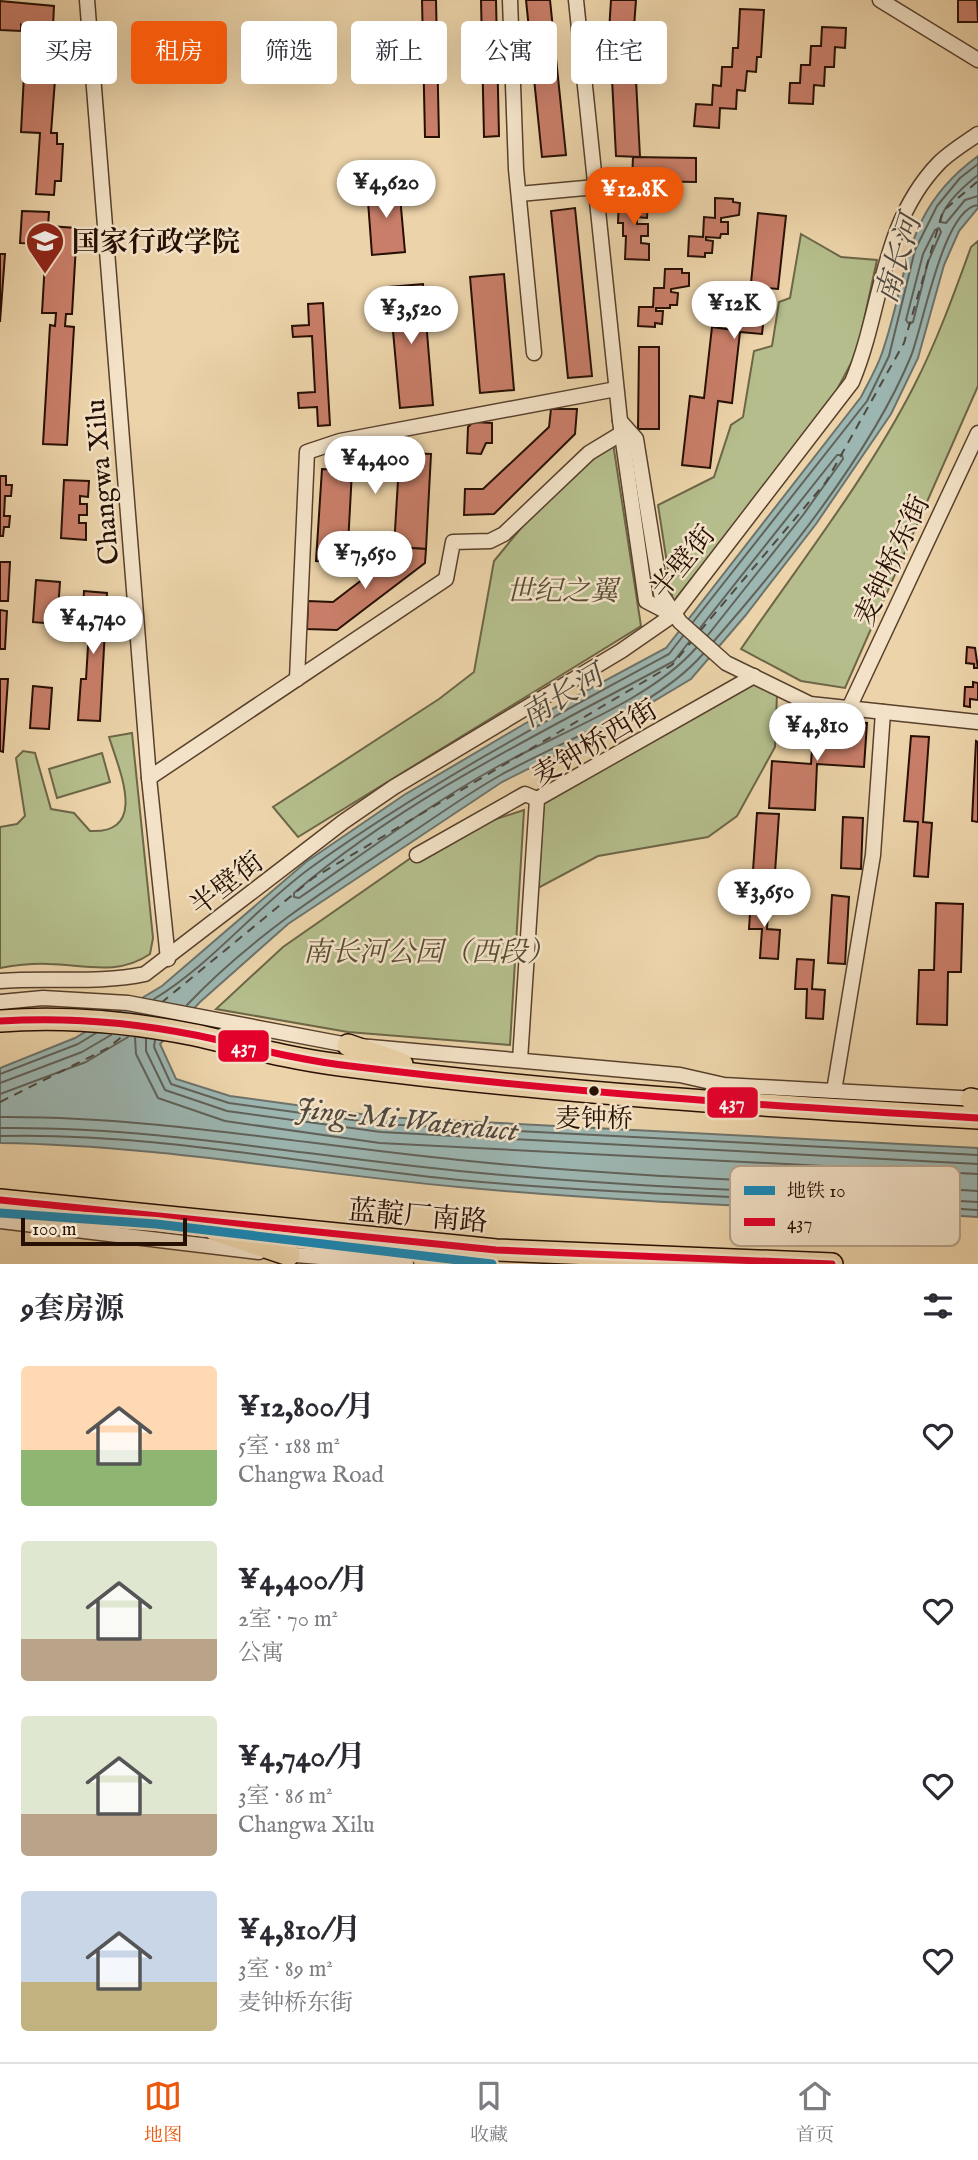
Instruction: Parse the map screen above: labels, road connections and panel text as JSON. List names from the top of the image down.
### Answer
{
  "streets": {
    "highway": ["蓝靛厂南路"],
    "street": [
      "Changwa Xilu",
      "麦钟桥东街",
      "半壁街",
      "麦钟桥西街"
    ]
  },
  "crossings": [
    ["Changwa Xilu", "半壁街"]
  ],
  "water": ["南长河", "Jing-Mi Waterduct"],
  "parks": ["世纪之翼", "南长河公园（西段）"],
  "places": {
    "school or university": ["国家行政学院"],
    "other": ["麦钟桥"]
  },
  "lines": ["transit line 437", "metro line 10"],
  "legend": ["地铁 10", "437"],
  "scale_bar": "100 m",
  "page": {
    "chip": [
      "买房",
      "租房",
      "筛选",
      "新上",
      "公寓",
      "住宅"
    ],
    "price": [
      "¥4,620",
      "¥12.8K",
      "¥12K",
      "¥3,520",
      "¥4,400",
      "¥7,650",
      "¥4,740",
      "¥4,810",
      "¥3,650"
    ],
    "scale": "100 m",
    "heading": "9套房源",
    "list": [
      {
        "name": "¥12,800/月",
        "note": "5室 · 188 m² · Changwa Road"
      },
      {
        "name": "¥4,400/月",
        "note": "2室 · 70 m² · 公寓"
      },
      {
        "name": "¥4,740/月",
        "note": "3室 · 86 m² · Changwa Xilu"
      },
      {
        "name": "¥4,810/月",
        "note": "3室 · 89 m² · 麦钟桥东街"
      }
    ],
    "tabs": ["地图", "收藏", "首页"]
  }
}
